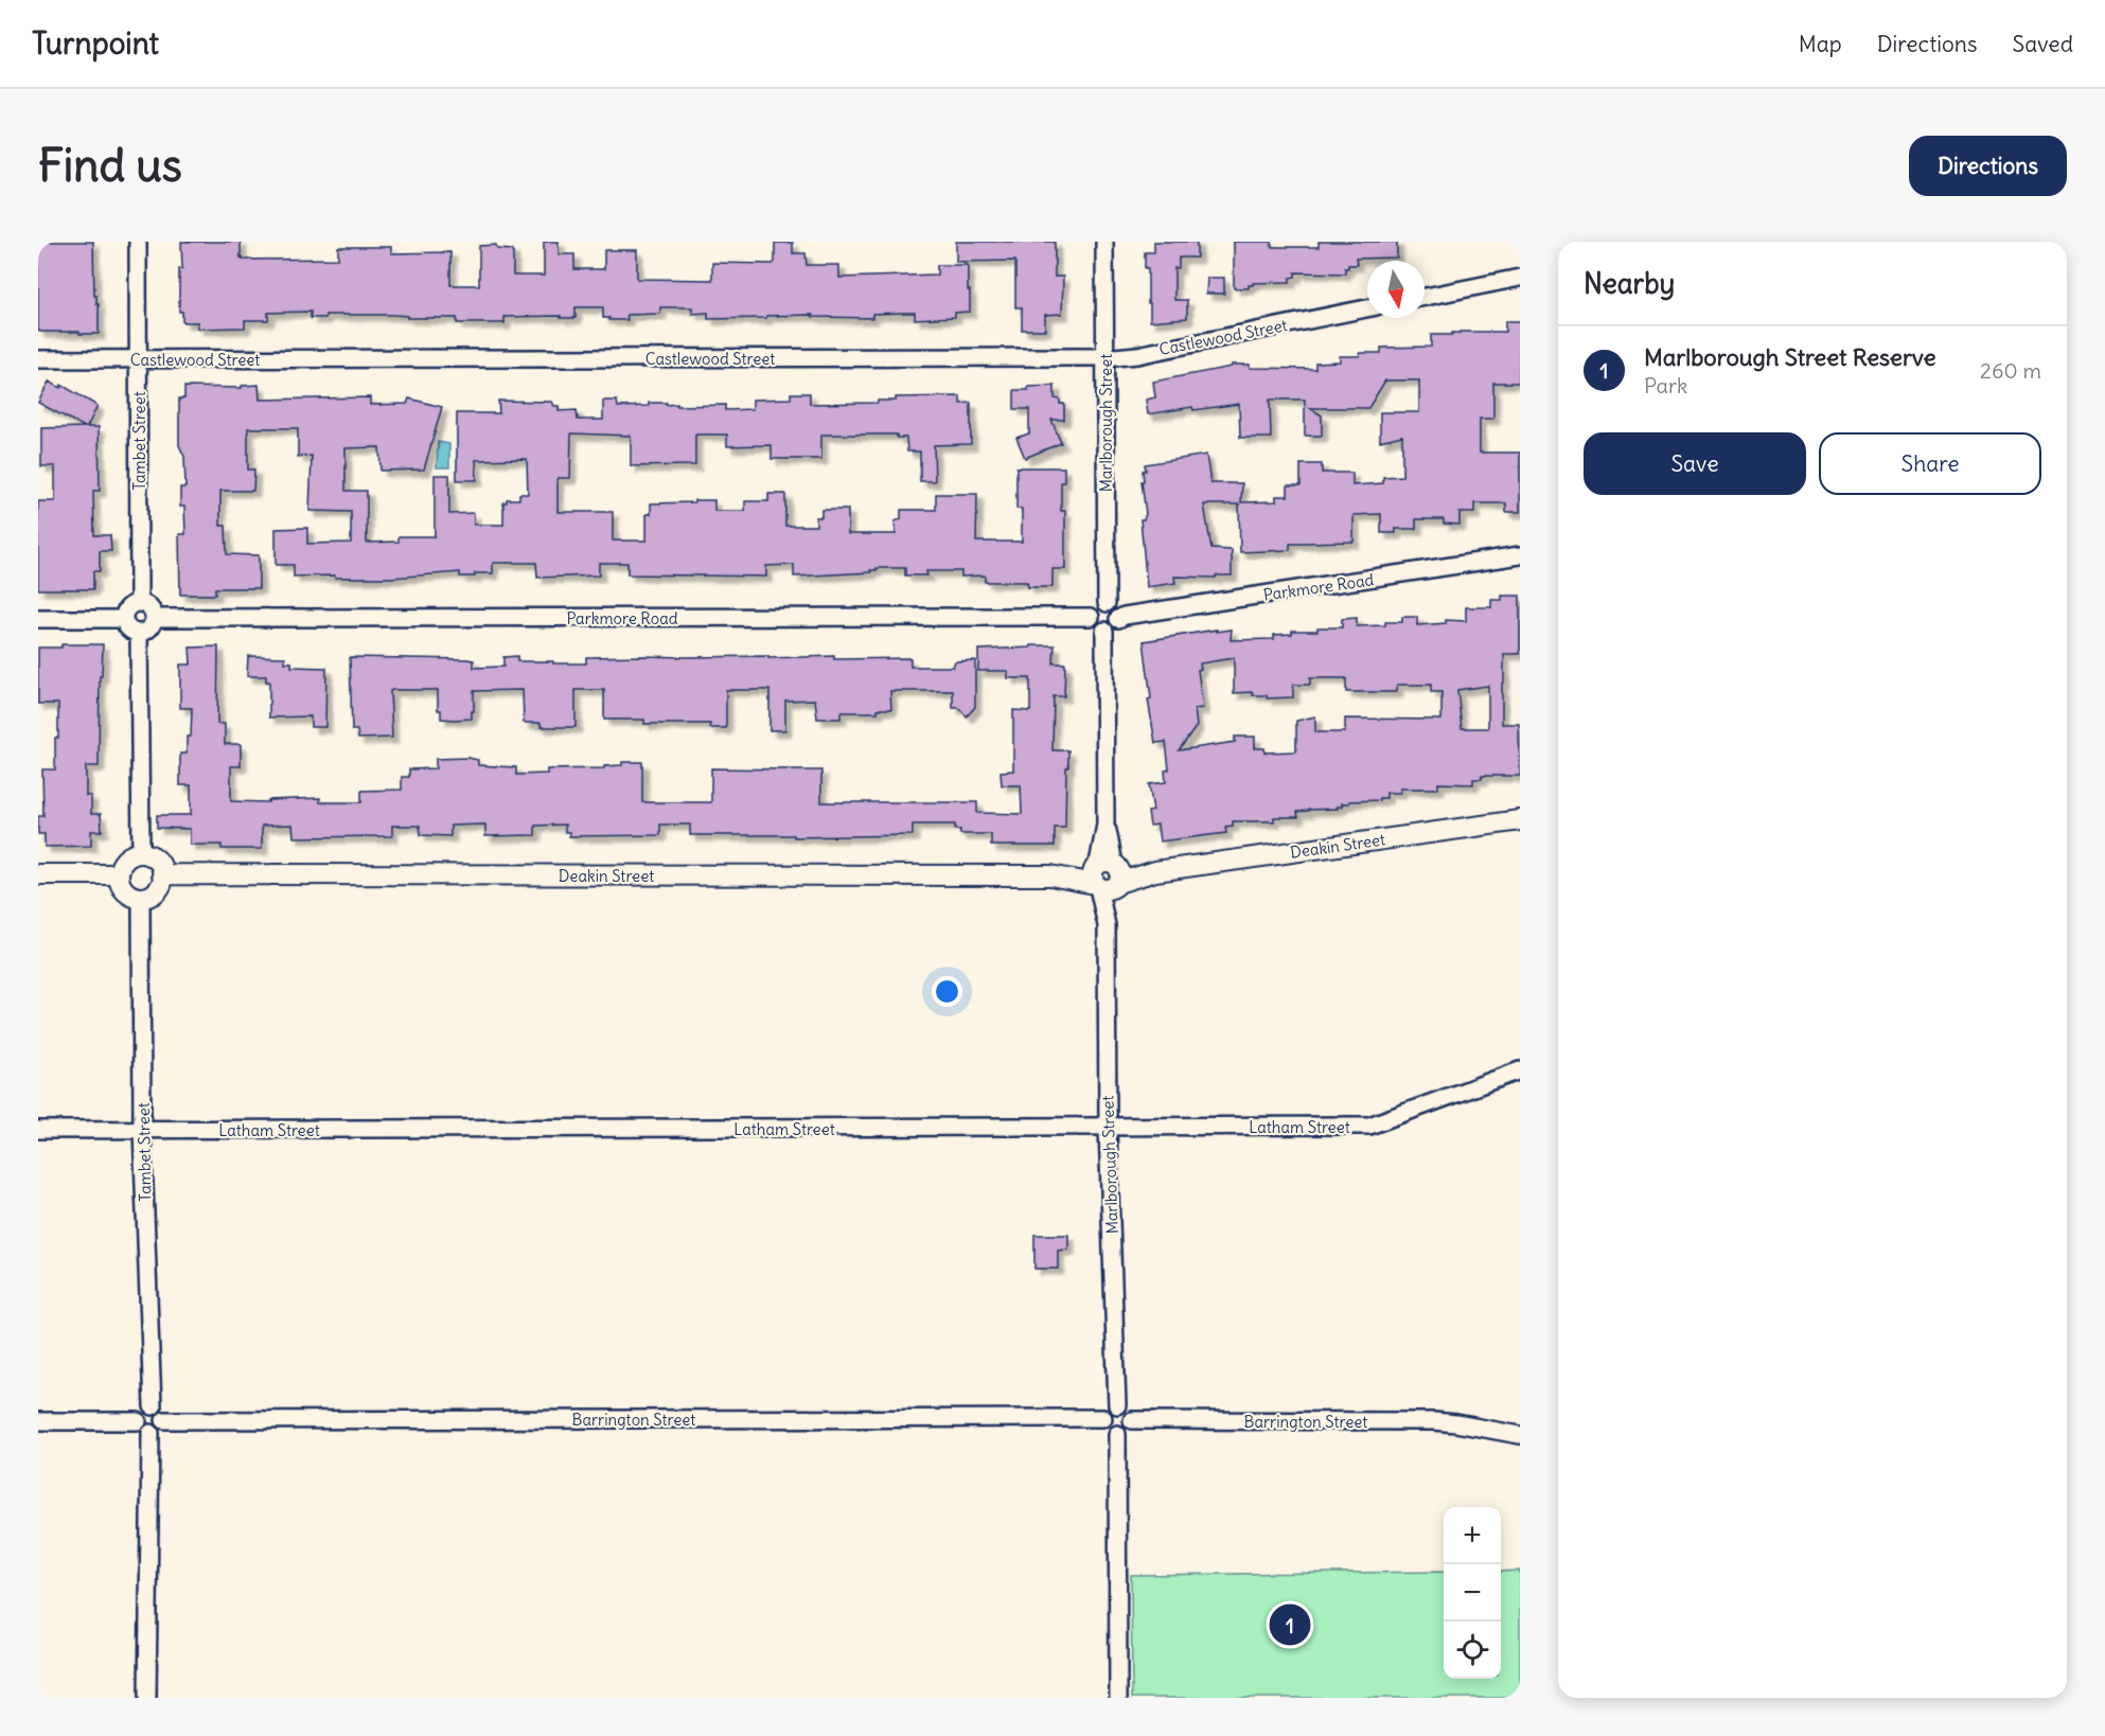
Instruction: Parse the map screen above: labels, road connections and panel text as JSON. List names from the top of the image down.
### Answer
{
  "streets": {
    "street": [
      "Castlewood Street",
      "Marlborough Street",
      "Tambet Street",
      "Parkmore Road",
      "Deakin Street",
      "Latham Street",
      "Barrington Street"
    ]
  },
  "crossings": [
    ["Castlewood Street", "Marlborough Street"],
    ["Castlewood Street", "Tambet Street"],
    ["Marlborough Street", "Parkmore Road"],
    ["Marlborough Street", "Deakin Street"],
    ["Marlborough Street", "Latham Street"],
    ["Marlborough Street", "Barrington Street"],
    ["Tambet Street", "Parkmore Road"],
    ["Tambet Street", "Deakin Street"],
    ["Tambet Street", "Latham Street"],
    ["Tambet Street", "Barrington Street"]
  ],
  "north": "bottom",
  "page": {
    "header": "Turnpoint",
    "nav": ["Map", "Directions", "Saved"],
    "buttons": [
      "Directions",
      ["Save", "Share"]
    ],
    "title": "Find us",
    "heading": "Nearby",
    "list": [
      {
        "mark": "1",
        "name": "Marlborough Street Reserve",
        "note": "Park",
        "value": "260 m"
      }
    ],
    "map_buttons": ["+", "−"],
    "pins": "1"
  }
}
